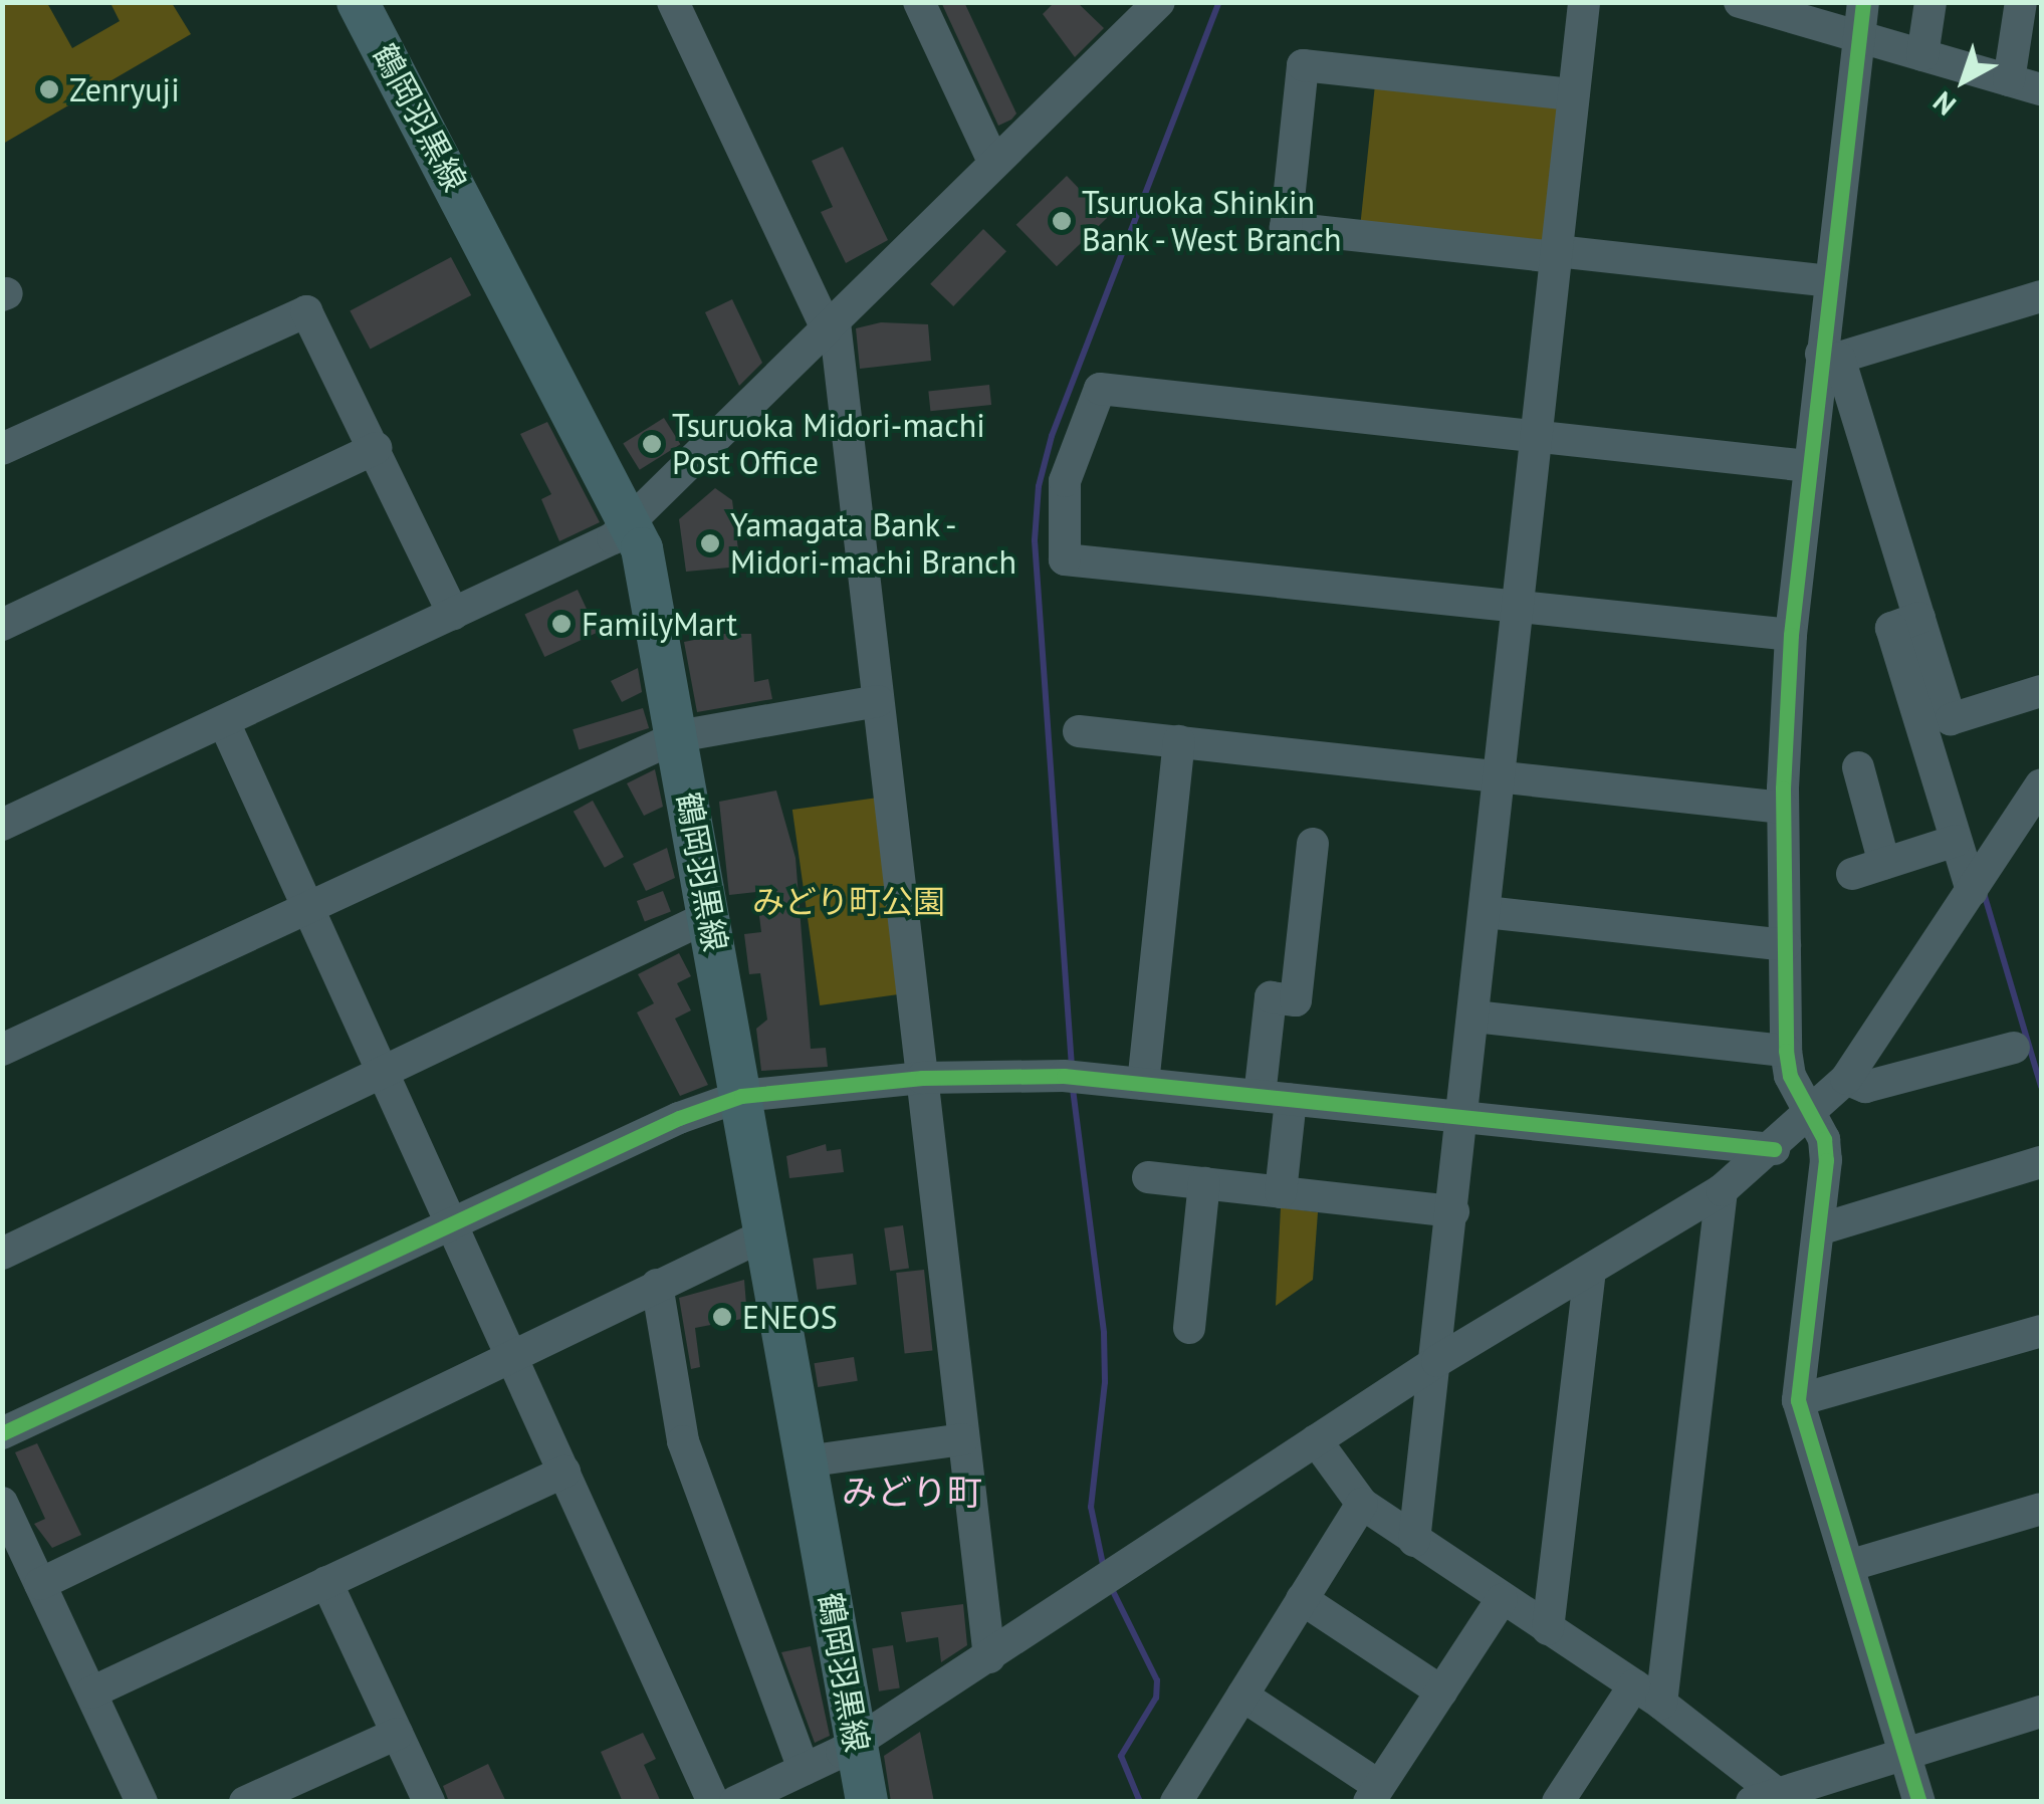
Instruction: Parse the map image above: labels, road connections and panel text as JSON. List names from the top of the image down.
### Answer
{
  "streets": {
    "main road": ["鶴岡羽黒線"]
  },
  "districts": ["みどり町"],
  "parks": ["みどり町公園"],
  "places": [
    "Zenryuji",
    "Tsuruoka Shinkin Bank - West Branch",
    "Tsuruoka Midori-machi Post Office",
    "Yamagata Bank - Midori-machi Branch",
    "FamilyMart",
    "ENEOS"
  ],
  "north": "bottom left"
}
